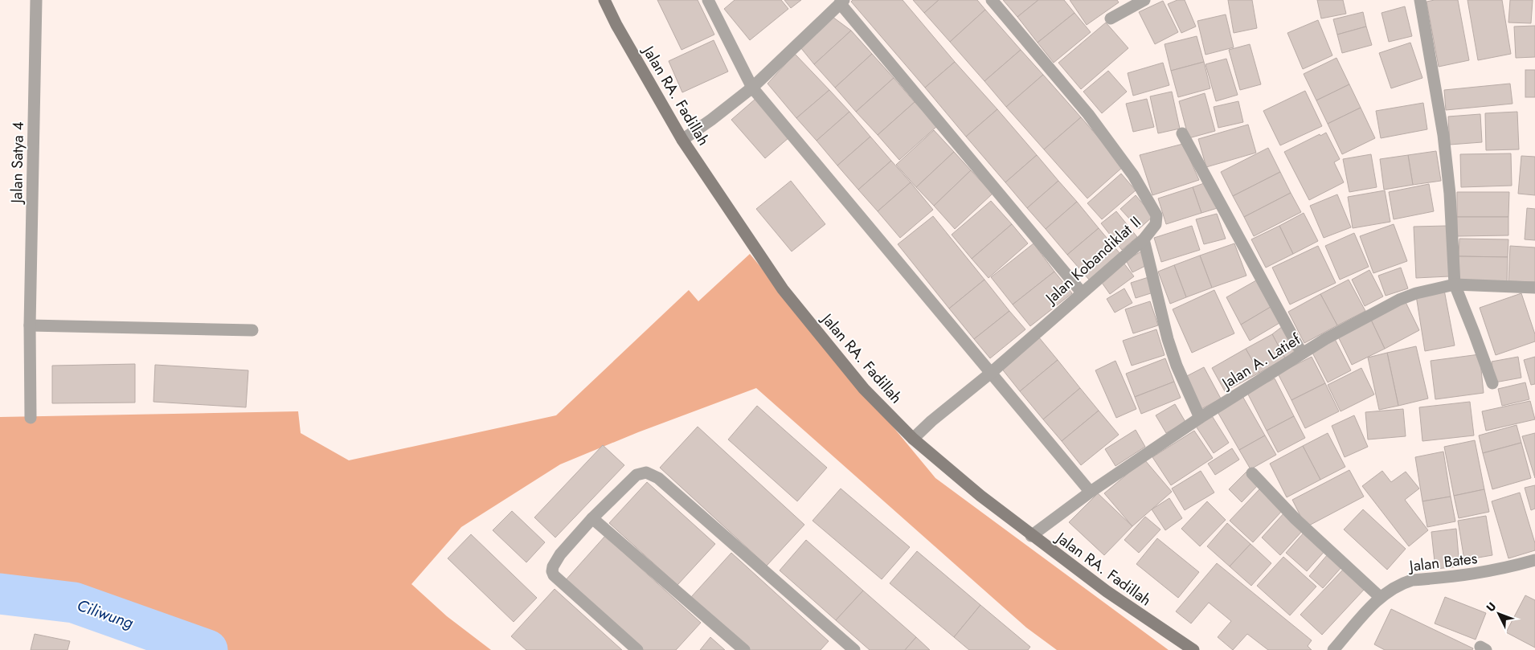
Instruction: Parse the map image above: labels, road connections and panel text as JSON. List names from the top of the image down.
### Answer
{
  "streets": {
    "main road": ["Jalan RA. Fadillah"],
    "street": [
      "Jalan Satya 4",
      "Jalan Kobandiklat II",
      "Jalan A. Latief",
      "Jalan Bates"
    ]
  },
  "crossings": [
    ["Jalan RA. Fadillah", "Jalan Kobandiklat II"],
    ["Jalan RA. Fadillah", "Jalan A. Latief"]
  ],
  "water": ["Ciliwung"],
  "north": "top left"
}
